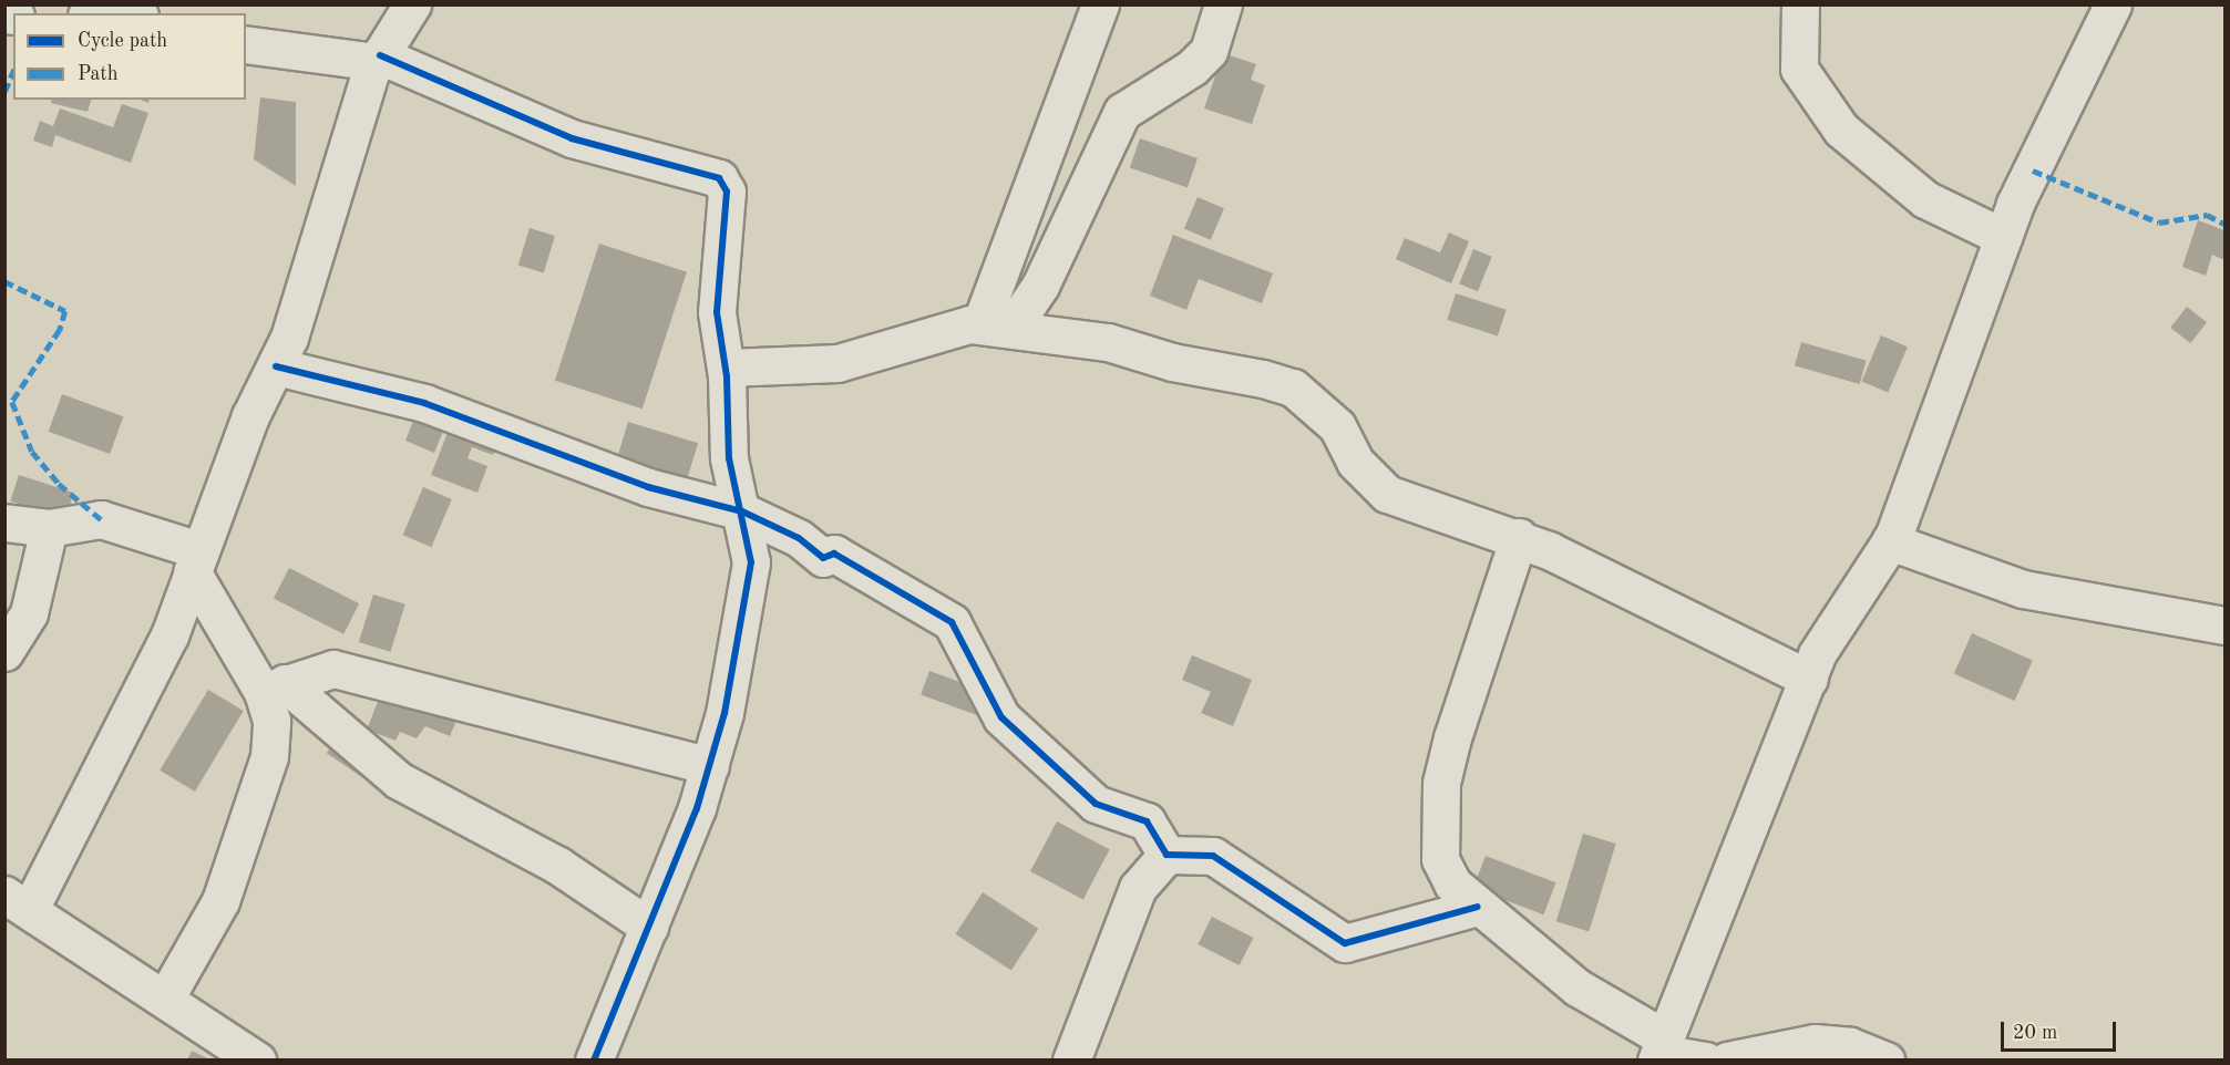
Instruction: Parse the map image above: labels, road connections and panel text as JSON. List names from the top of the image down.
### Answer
{
  "legend": ["Cycle path", "Path"],
  "scale_bar": "20 m"
}
